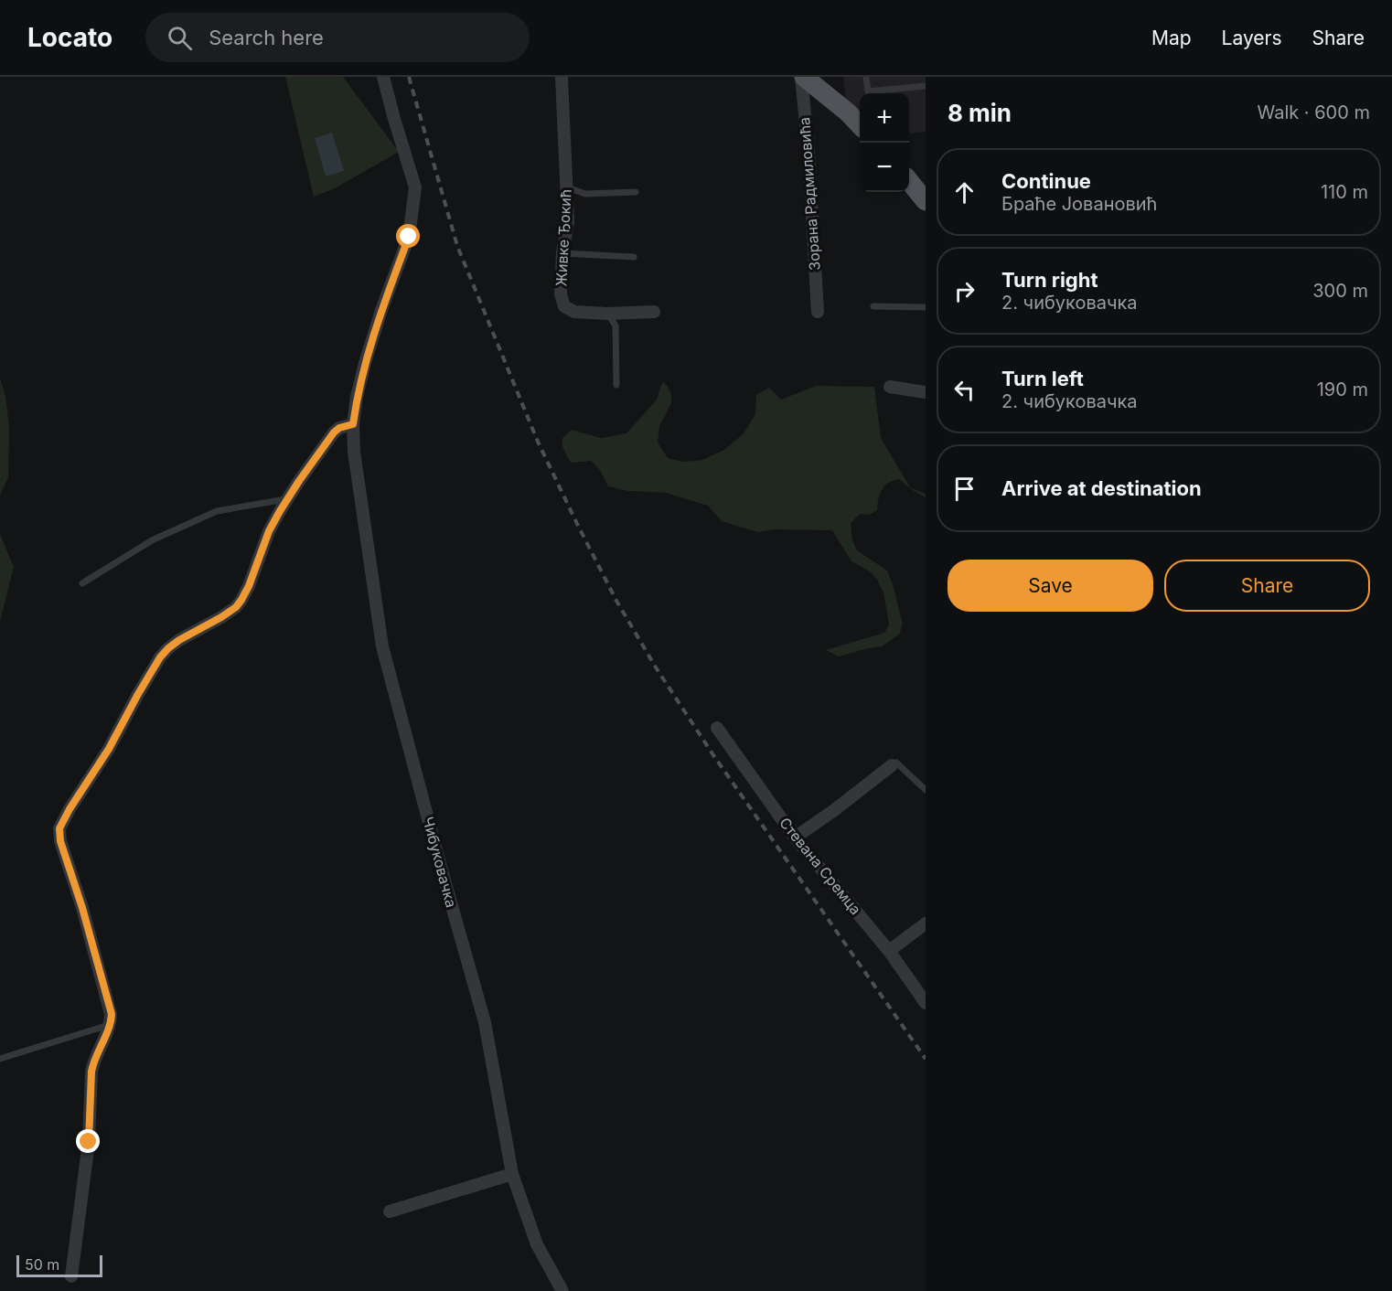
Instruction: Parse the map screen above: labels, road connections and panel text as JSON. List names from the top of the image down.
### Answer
{
  "streets": {
    "street": [
      "Зорана Радмиловића",
      "Живке Ђокић",
      "Чибуковачка",
      "Стевана Сремца"
    ]
  },
  "scale_bar": "50 m",
  "page": {
    "header": "Locato",
    "search": "Search here",
    "nav": ["Map", "Layers", "Share"],
    "heading": ["8 min", "Walk · 600 m"],
    "map_buttons": ["+", "−"],
    "list": [
      ["Continue", "Браће Јовановић", "110 m"],
      ["Turn right", "2. чибуковачка", "300 m"],
      ["Turn left", "2. чибуковачка", "190 m"],
      "Arrive at destination"
    ],
    "buttons": ["Save", "Share"],
    "scale": "50 m"
  }
}
